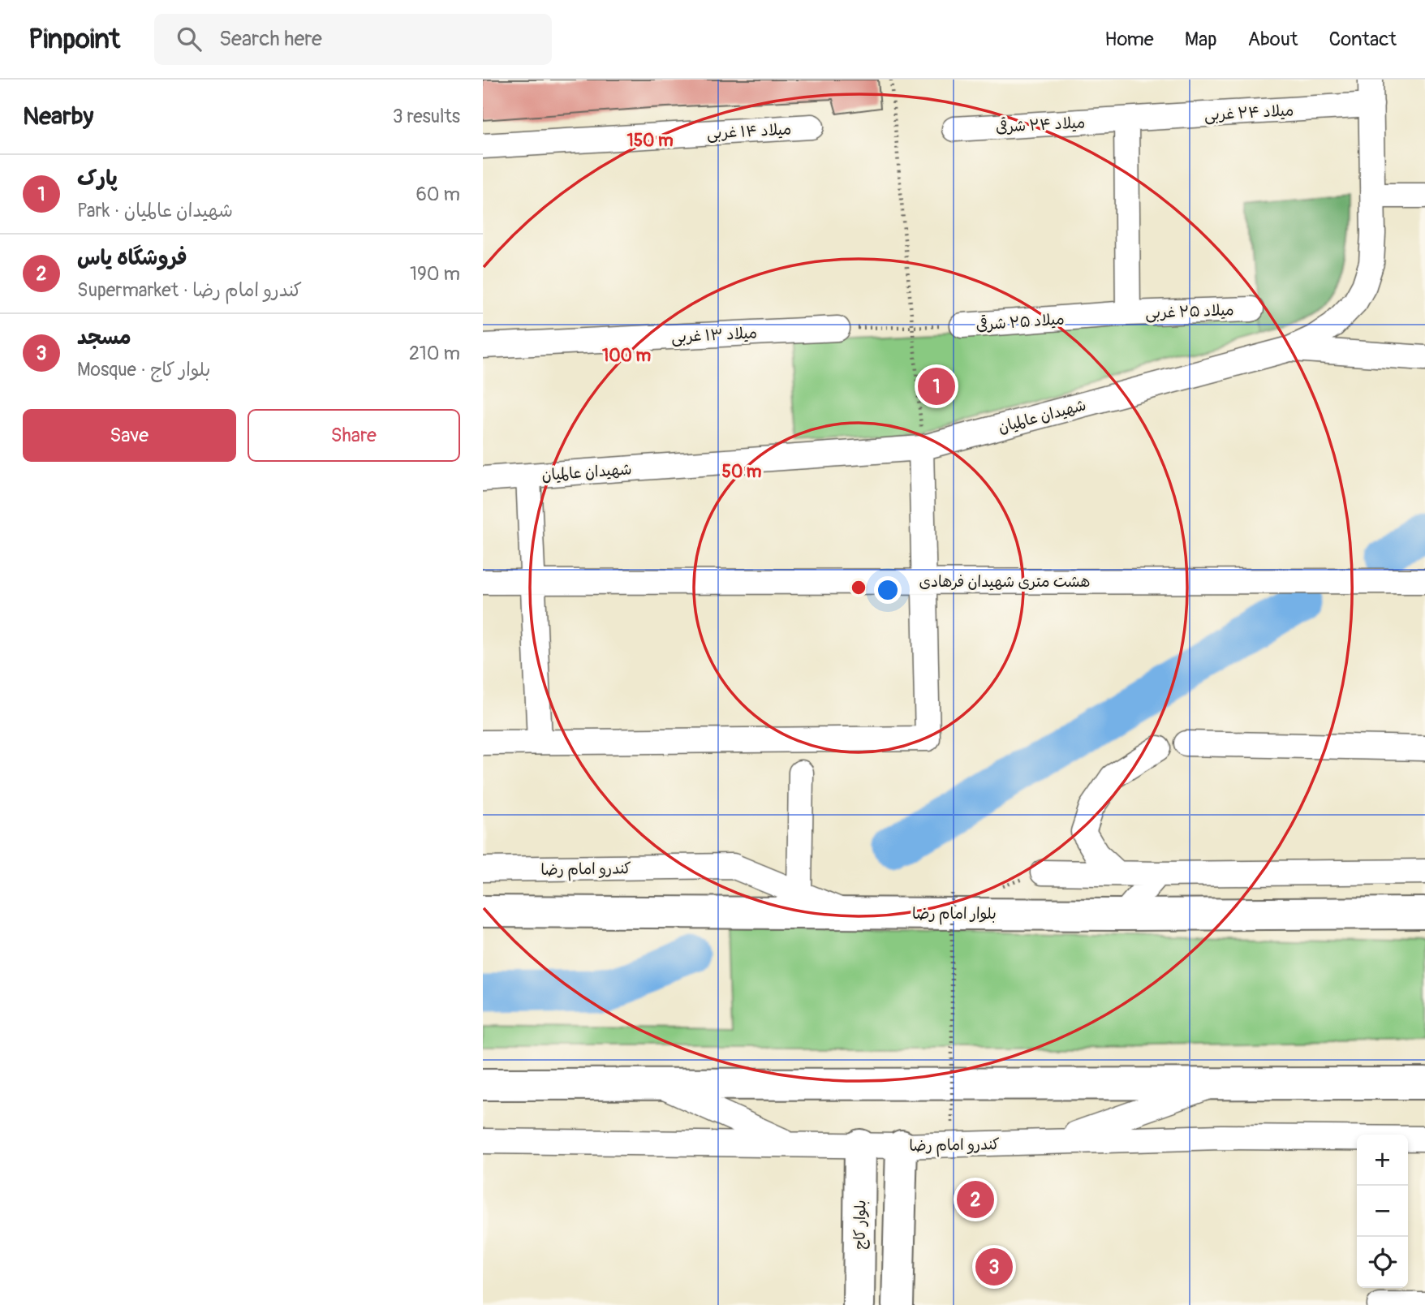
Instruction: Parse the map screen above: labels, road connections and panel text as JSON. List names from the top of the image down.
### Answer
{
  "streets": {
    "main road": ["بلوار امام رضا", "بلوار کاج"],
    "street": [
      "میلاد ۲۴ غربی",
      "میلاد ۲۴ شرقی",
      "میلاد ۱۴ غربی",
      "میلاد ۲۵ غربی",
      "میلاد ۲۵ شرقی",
      "میلاد ۱۳ غربی",
      "شهیدان عالمیان",
      "هشت متری شهیدان فرهادی",
      "کندرو امام رضا"
    ]
  },
  "crossings": [
    ["میلاد ۲۴ غربی", "میلاد ۲۴ شرقی"],
    ["میلاد ۲۴ غربی", "شهیدان عالمیان"],
    ["میلاد ۲۵ غربی", "میلاد ۲۵ شرقی"],
    ["کندرو امام رضا", "بلوار امام رضا"],
    ["کندرو امام رضا", "بلوار کاج"]
  ],
  "page": {
    "header": "Pinpoint",
    "search": "Search here",
    "nav": [
      "Home",
      "Map",
      "About",
      "Contact"
    ],
    "heading": ["Nearby", "3 results"],
    "list": [
      {
        "mark": "1",
        "name": "پارک",
        "note": "Park · شهیدان عالمیان",
        "value": "60 m"
      },
      {
        "mark": "2",
        "name": "فروشگاه یاس",
        "note": "Supermarket · کندرو امام رضا",
        "value": "190 m"
      },
      {
        "mark": "3",
        "name": "مسجد",
        "note": "Mosque · بلوار کاج",
        "value": "210 m"
      }
    ],
    "pins": ["1", "2", "3"],
    "buttons": ["Save", "Share"],
    "map_buttons": ["+", "−"]
  },
  "rings": ["150 m", "100 m", "50 m"]
}
